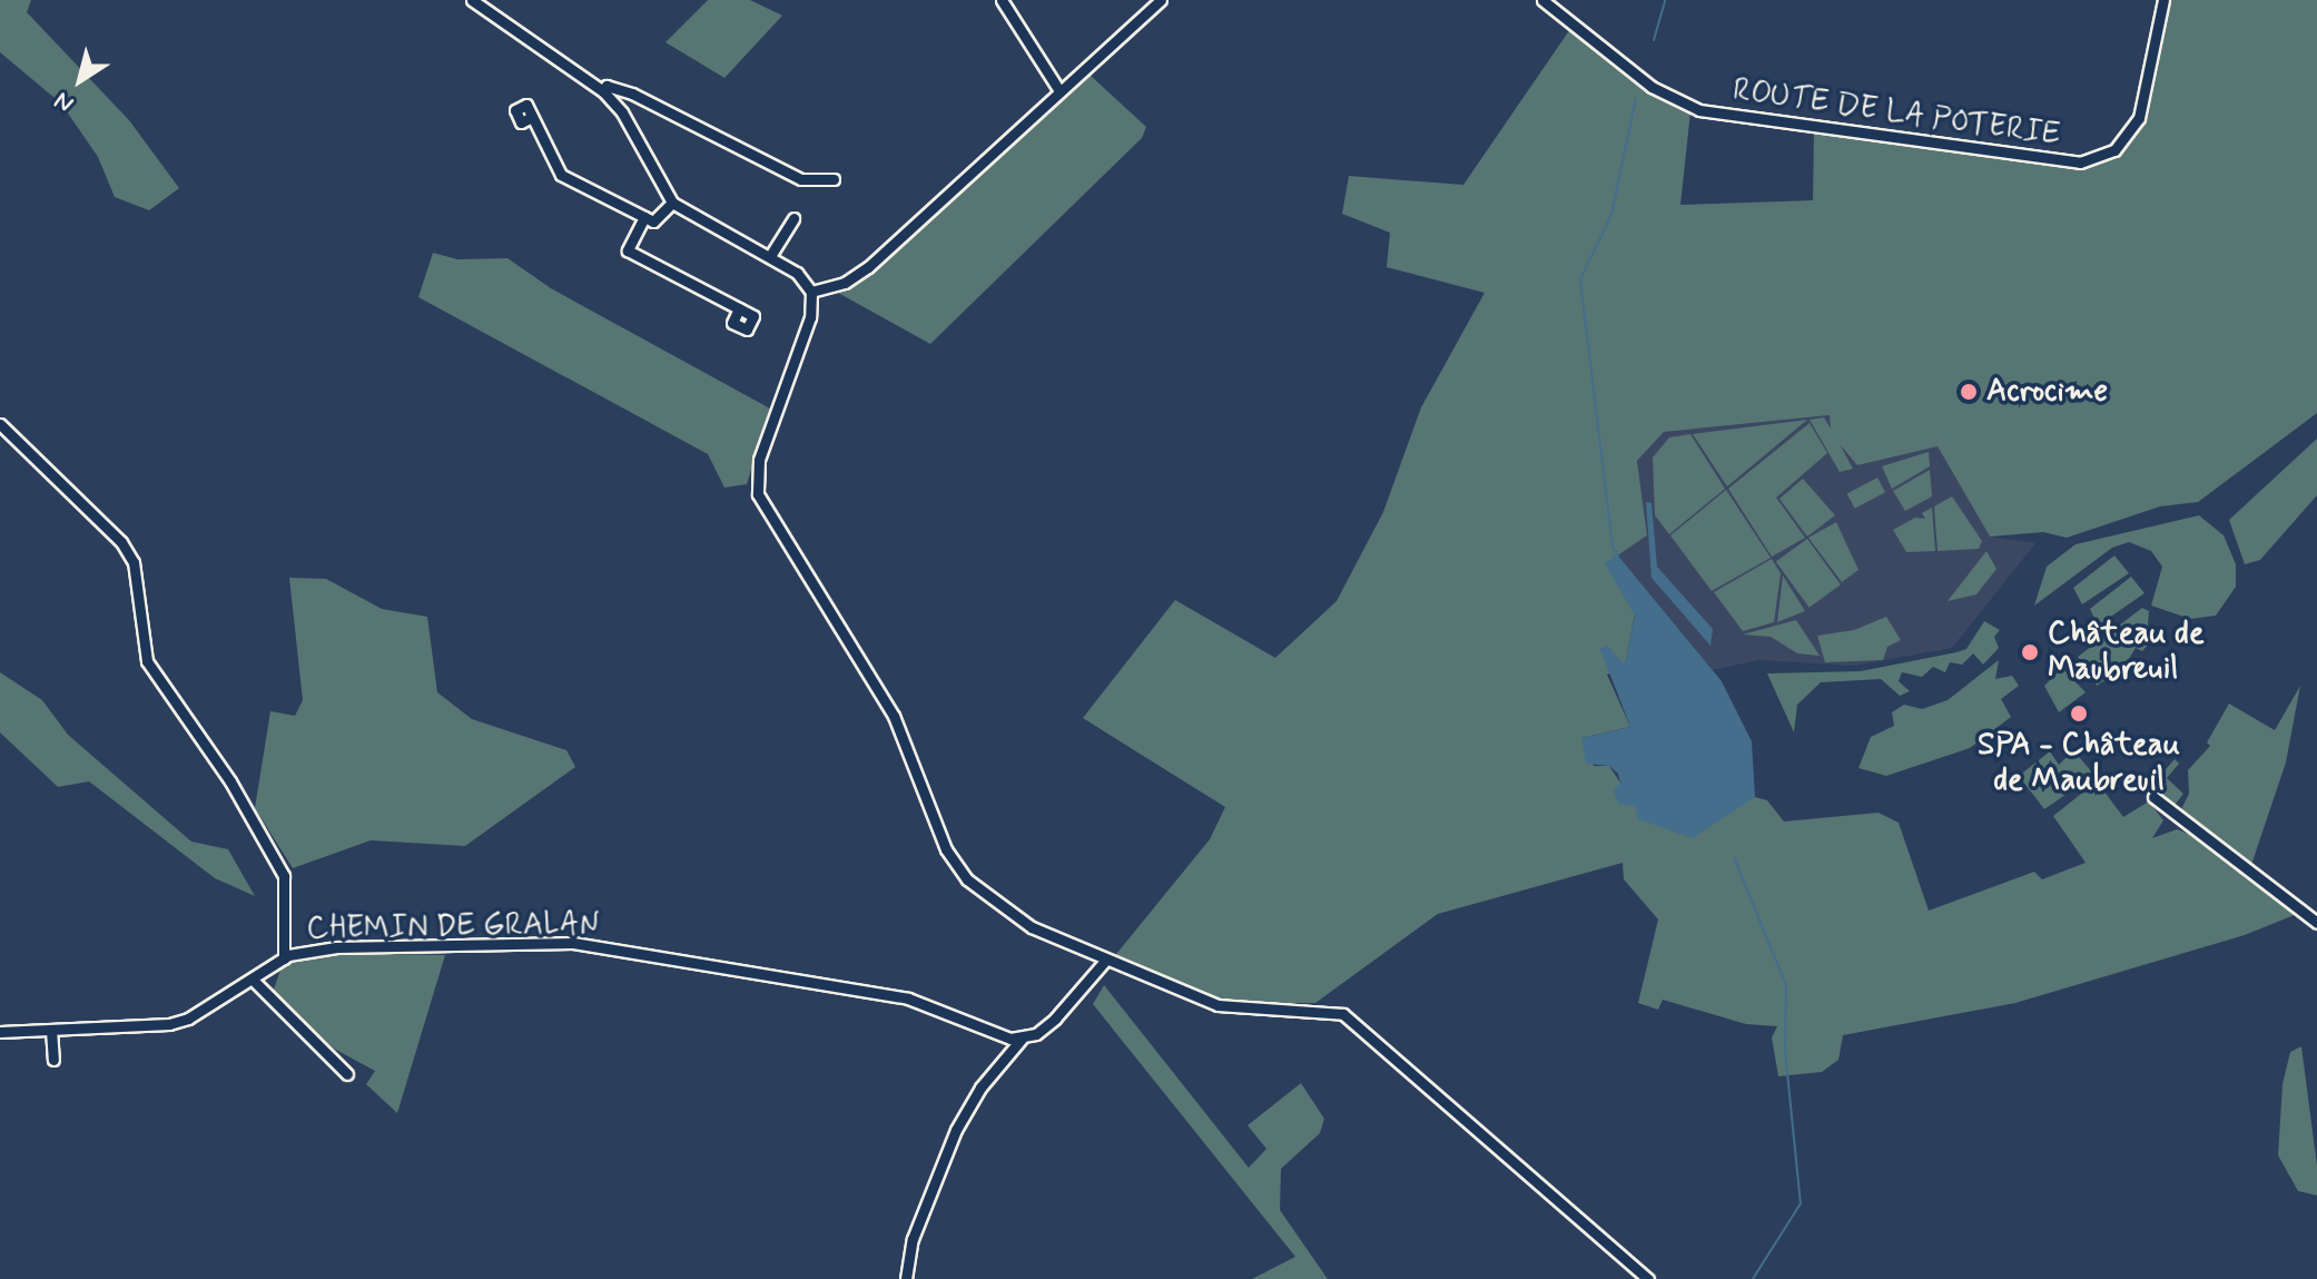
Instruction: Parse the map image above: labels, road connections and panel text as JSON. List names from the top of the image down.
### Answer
{
  "streets": {
    "street": ["ROUTE DE LA POTERIE", "CHEMIN DE GRALAN"]
  },
  "places": ["Acrocime", "Château de Maubreuil", "SPA - Château de Maubreuil"],
  "north": "bottom left"
}
